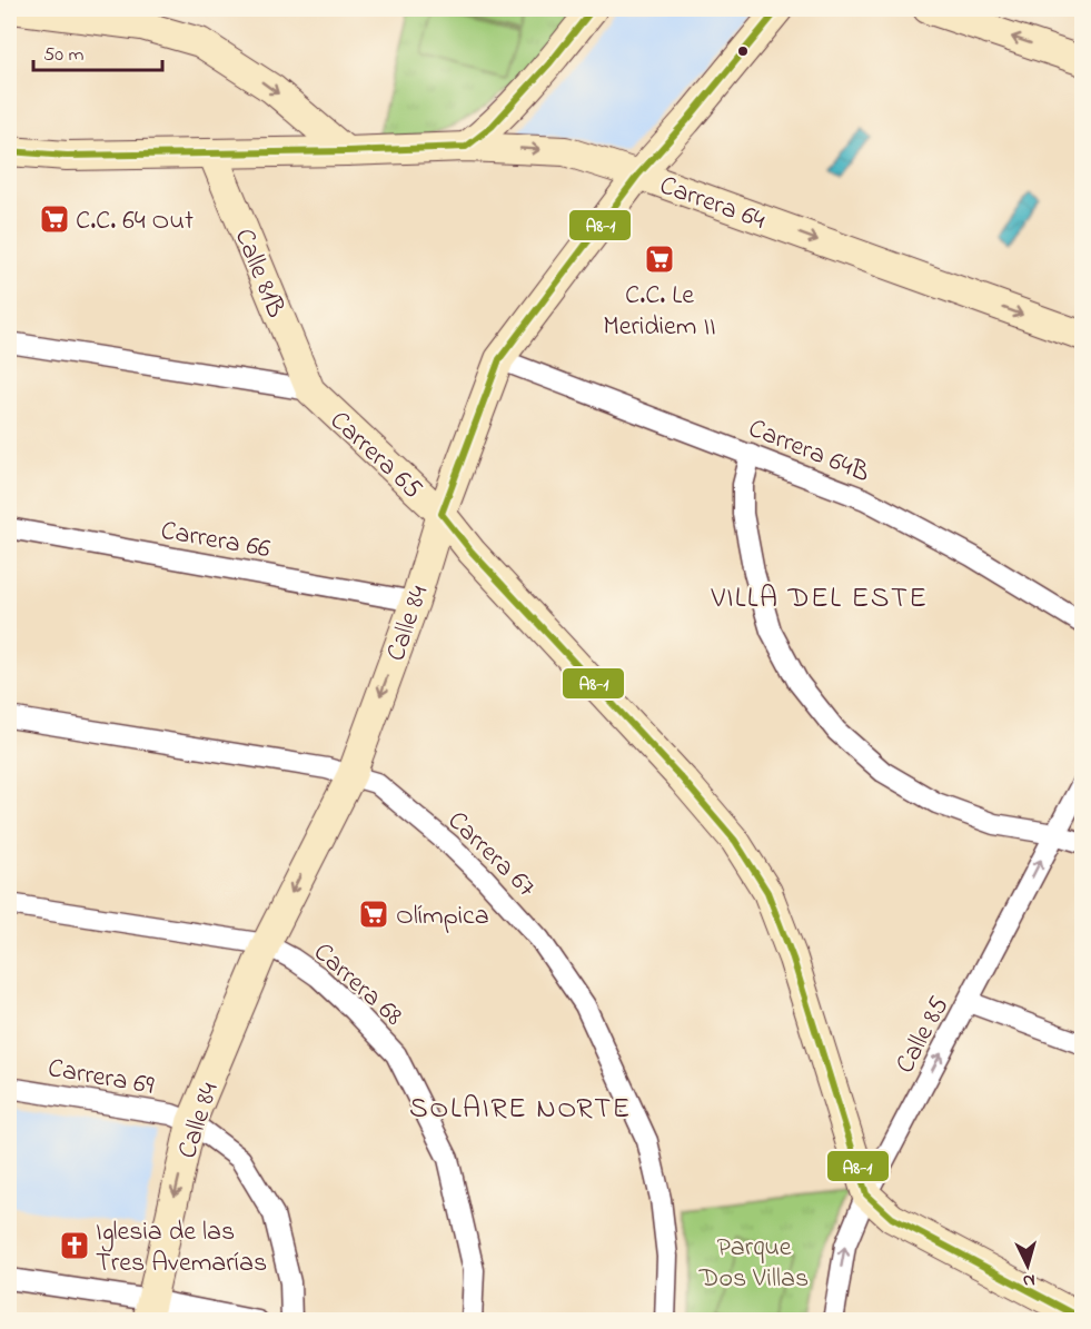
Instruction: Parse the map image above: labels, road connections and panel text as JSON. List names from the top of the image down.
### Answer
{
  "streets": {
    "street": [
      "Carrera 64",
      "Calle 81B",
      "Carrera 64B",
      "Carrera 65",
      "Carrera 66",
      "Calle 84",
      "Carrera 67",
      "Carrera 68",
      "Calle 85",
      "Carrera 69"
    ]
  },
  "crossings": [
    ["Carrera 64", "Calle 81B"],
    ["Carrera 64", "Calle 84"],
    ["Calle 81B", "Carrera 65"],
    ["Carrera 64B", "Calle 84"],
    ["Carrera 65", "Calle 84"],
    ["Carrera 65", "Calle 85"],
    ["Carrera 66", "Calle 84"],
    ["Calle 84", "Carrera 67"],
    ["Calle 84", "Carrera 68"],
    ["Calle 84", "Carrera 69"]
  ],
  "one_way": ["Carrera 64", "Calle 84", "Calle 85"],
  "districts": ["VILLA DEL ESTE", "SOLAIRE NORTE"],
  "parks": ["Parque Dos Villas"],
  "places": {
    "supermarket": ["C.C. 64 Out", "C.C. Le Meridiem II", "Olímpica"],
    "church": ["Iglesia de las Tres Avemarías"]
  },
  "lines": ["transit line A8-1"],
  "scale_bar": "50 m",
  "north": "bottom"
}
